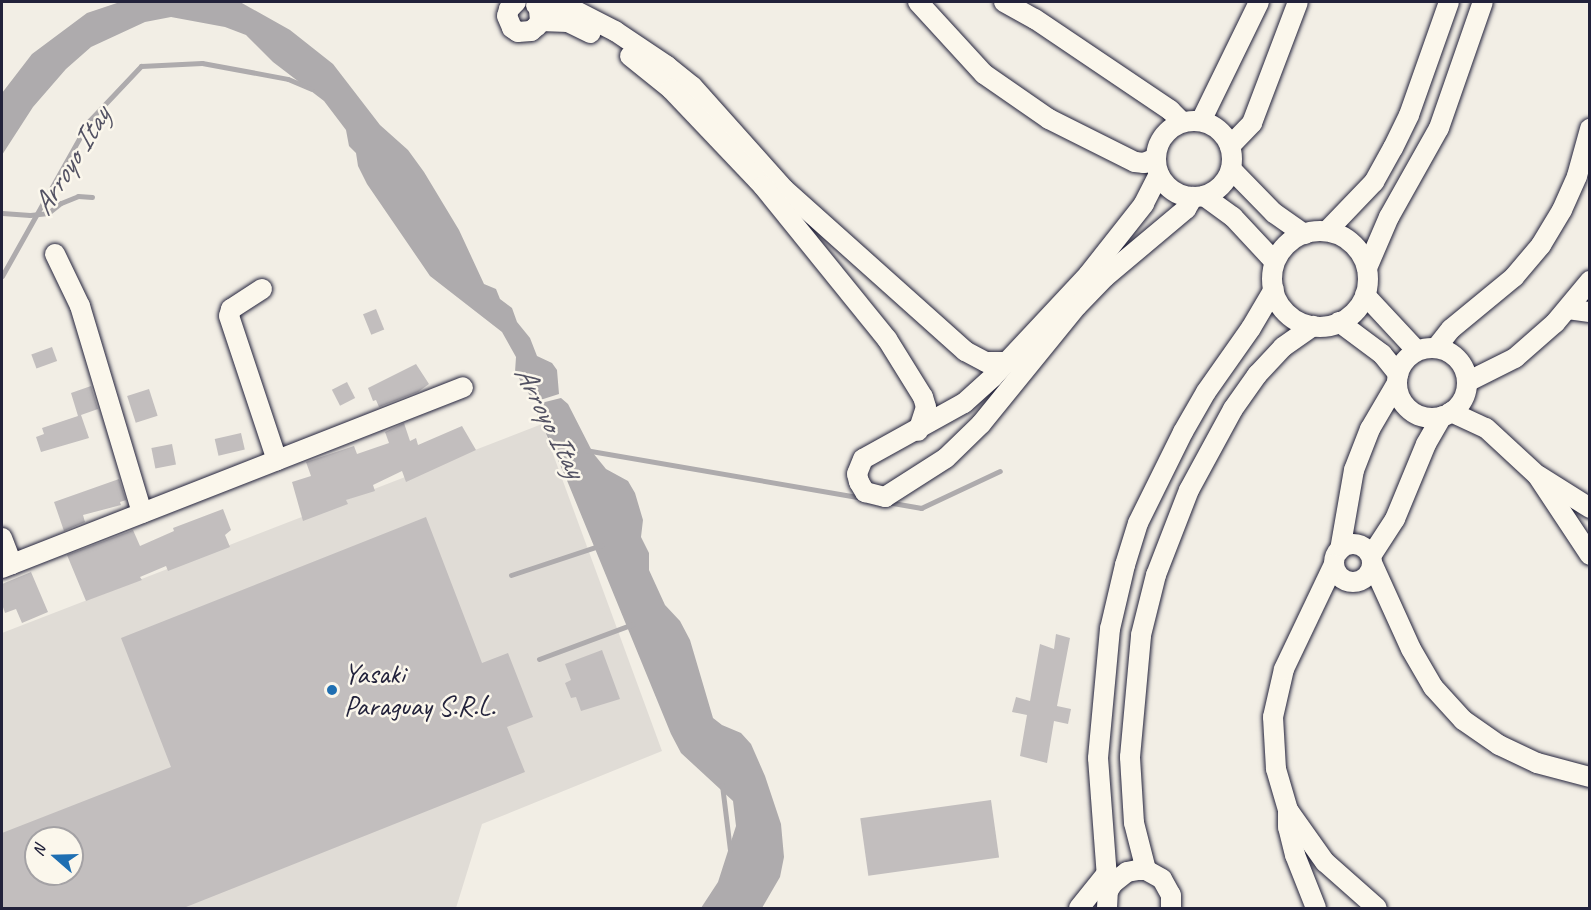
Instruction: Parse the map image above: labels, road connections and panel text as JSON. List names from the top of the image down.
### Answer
{
  "water": ["Arroyo Itay"],
  "places": ["Yasaki Paraguay S.R.L."],
  "north": "left"
}
